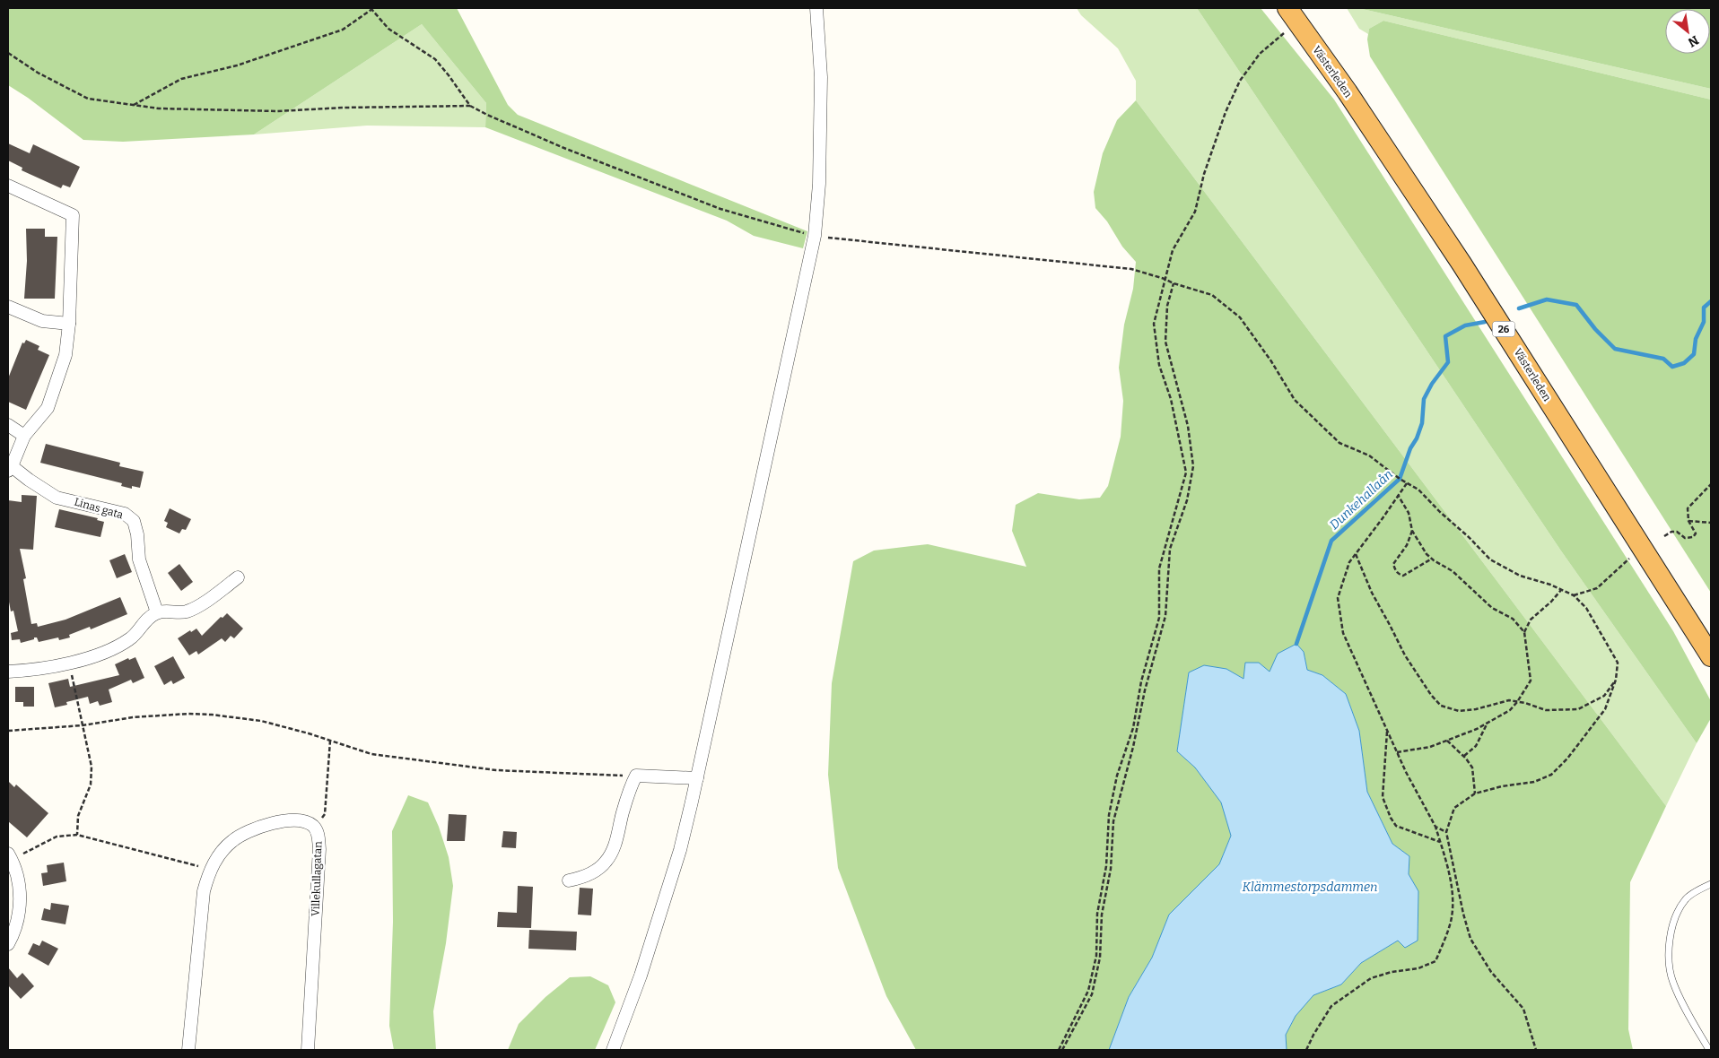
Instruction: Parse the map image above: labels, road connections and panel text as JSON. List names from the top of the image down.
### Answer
{
  "streets": {
    "highway": ["Västerleden", "26"],
    "street": ["Linas gata", "Villekullagatan"]
  },
  "water": ["Dunkehallaån", "Klämmestorpsdammen"],
  "north": "bottom right"
}
